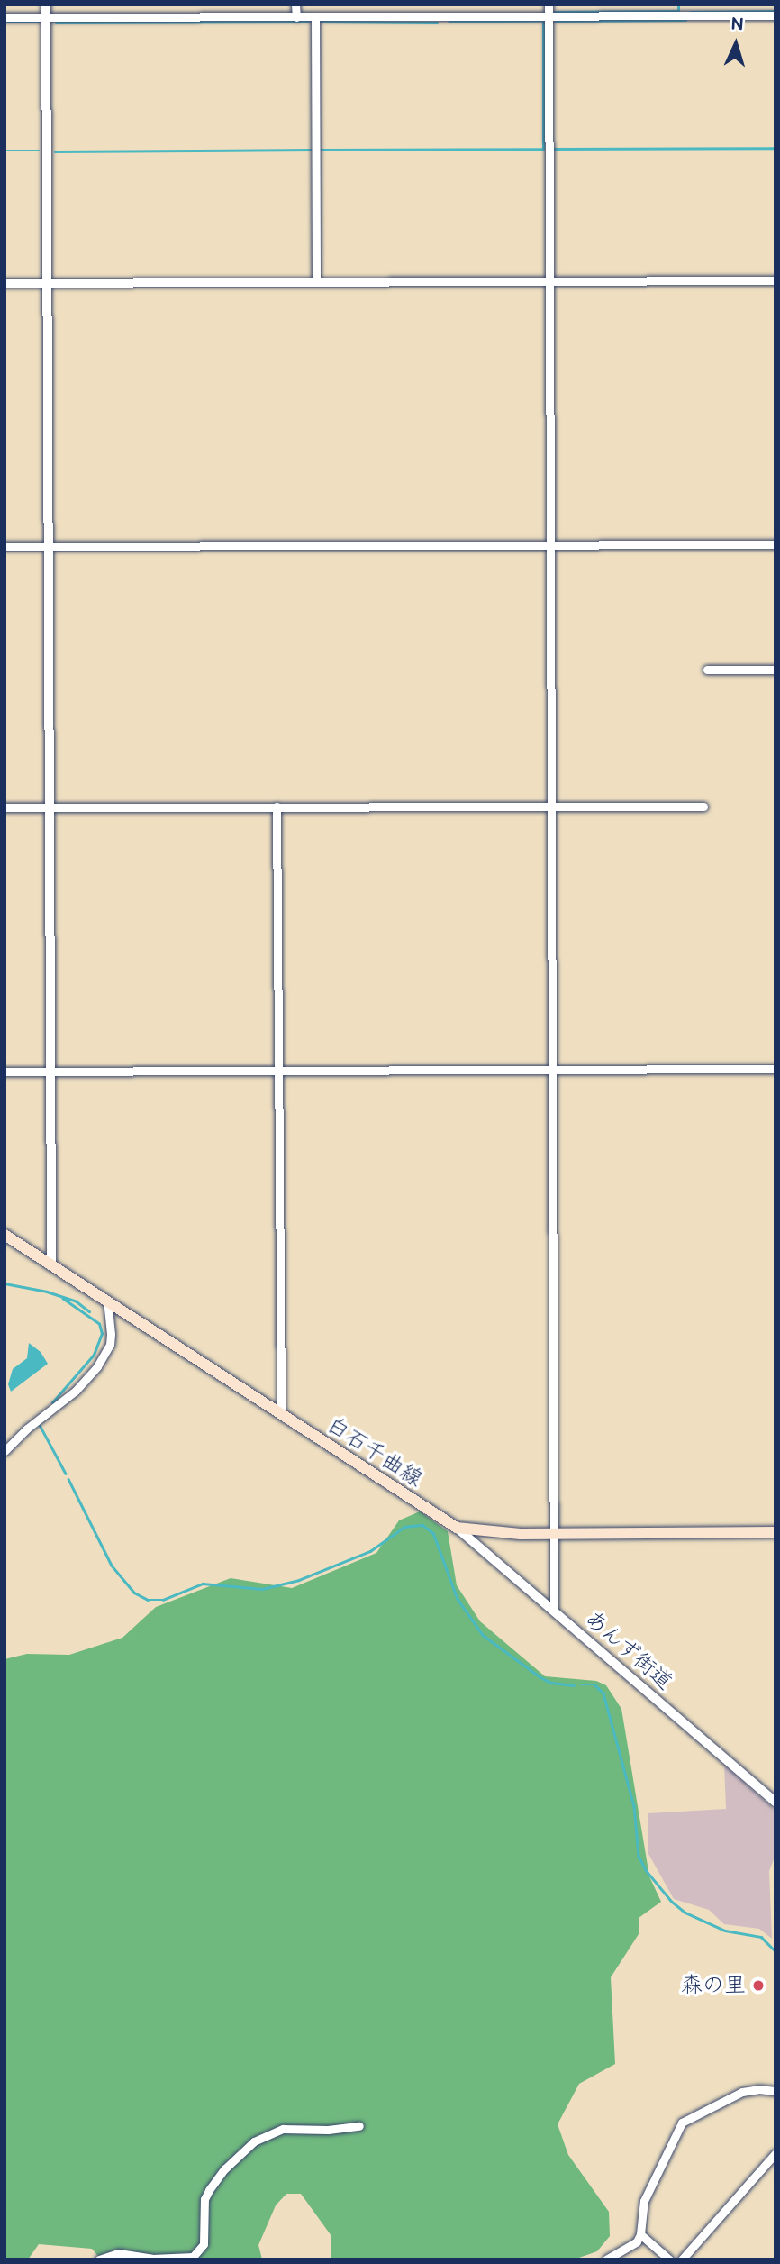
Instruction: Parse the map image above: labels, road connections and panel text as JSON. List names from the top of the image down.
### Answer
{
  "streets": {
    "main road": ["白石千曲線"],
    "street": ["あんず街道"]
  },
  "crossings": [
    ["白石千曲線", "あんず街道"]
  ],
  "places": ["森の里"],
  "north": "top"
}
